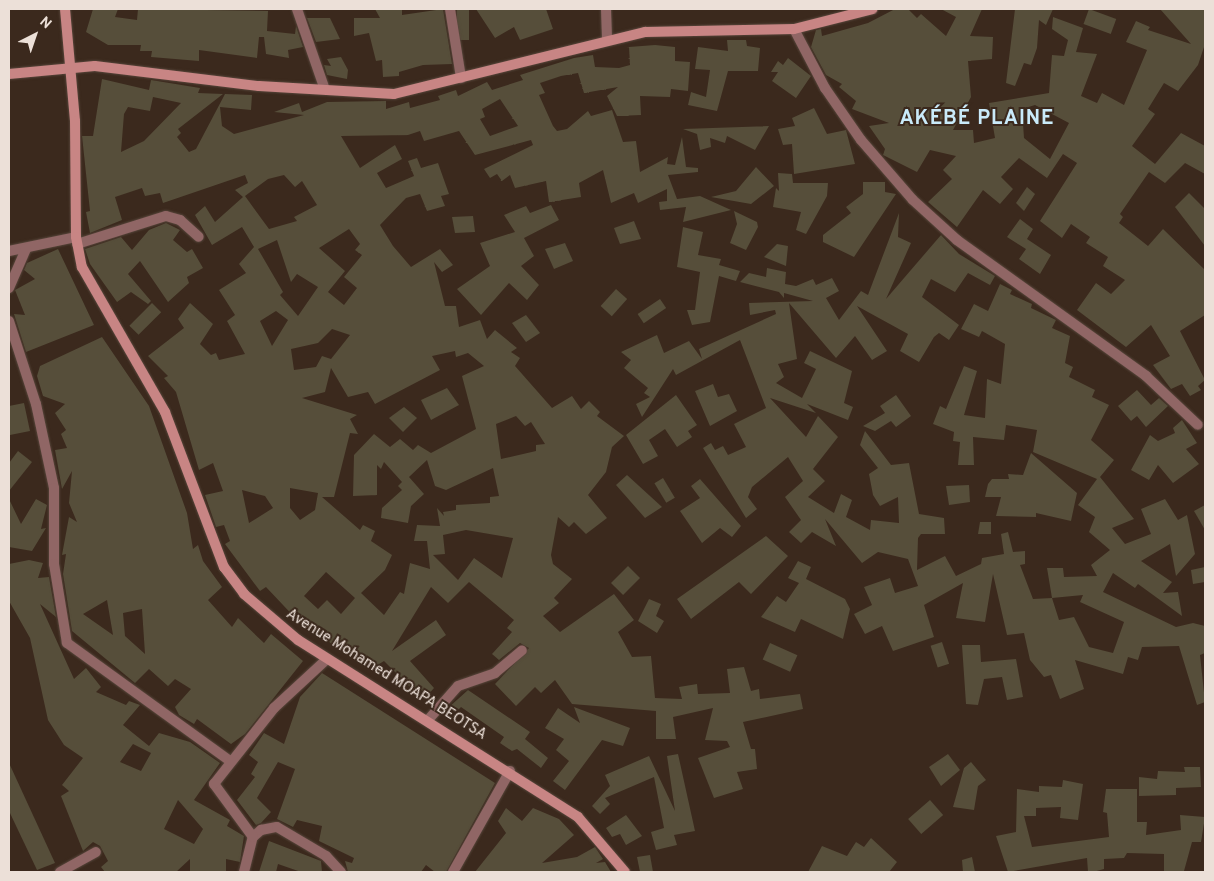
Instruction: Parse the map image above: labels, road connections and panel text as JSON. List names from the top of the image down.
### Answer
{
  "streets": {
    "main road": ["Avenue Mohamed MOAPA BEOTSA"]
  },
  "districts": ["AKÉBÉ PLAINE"],
  "north": "top right"
}
